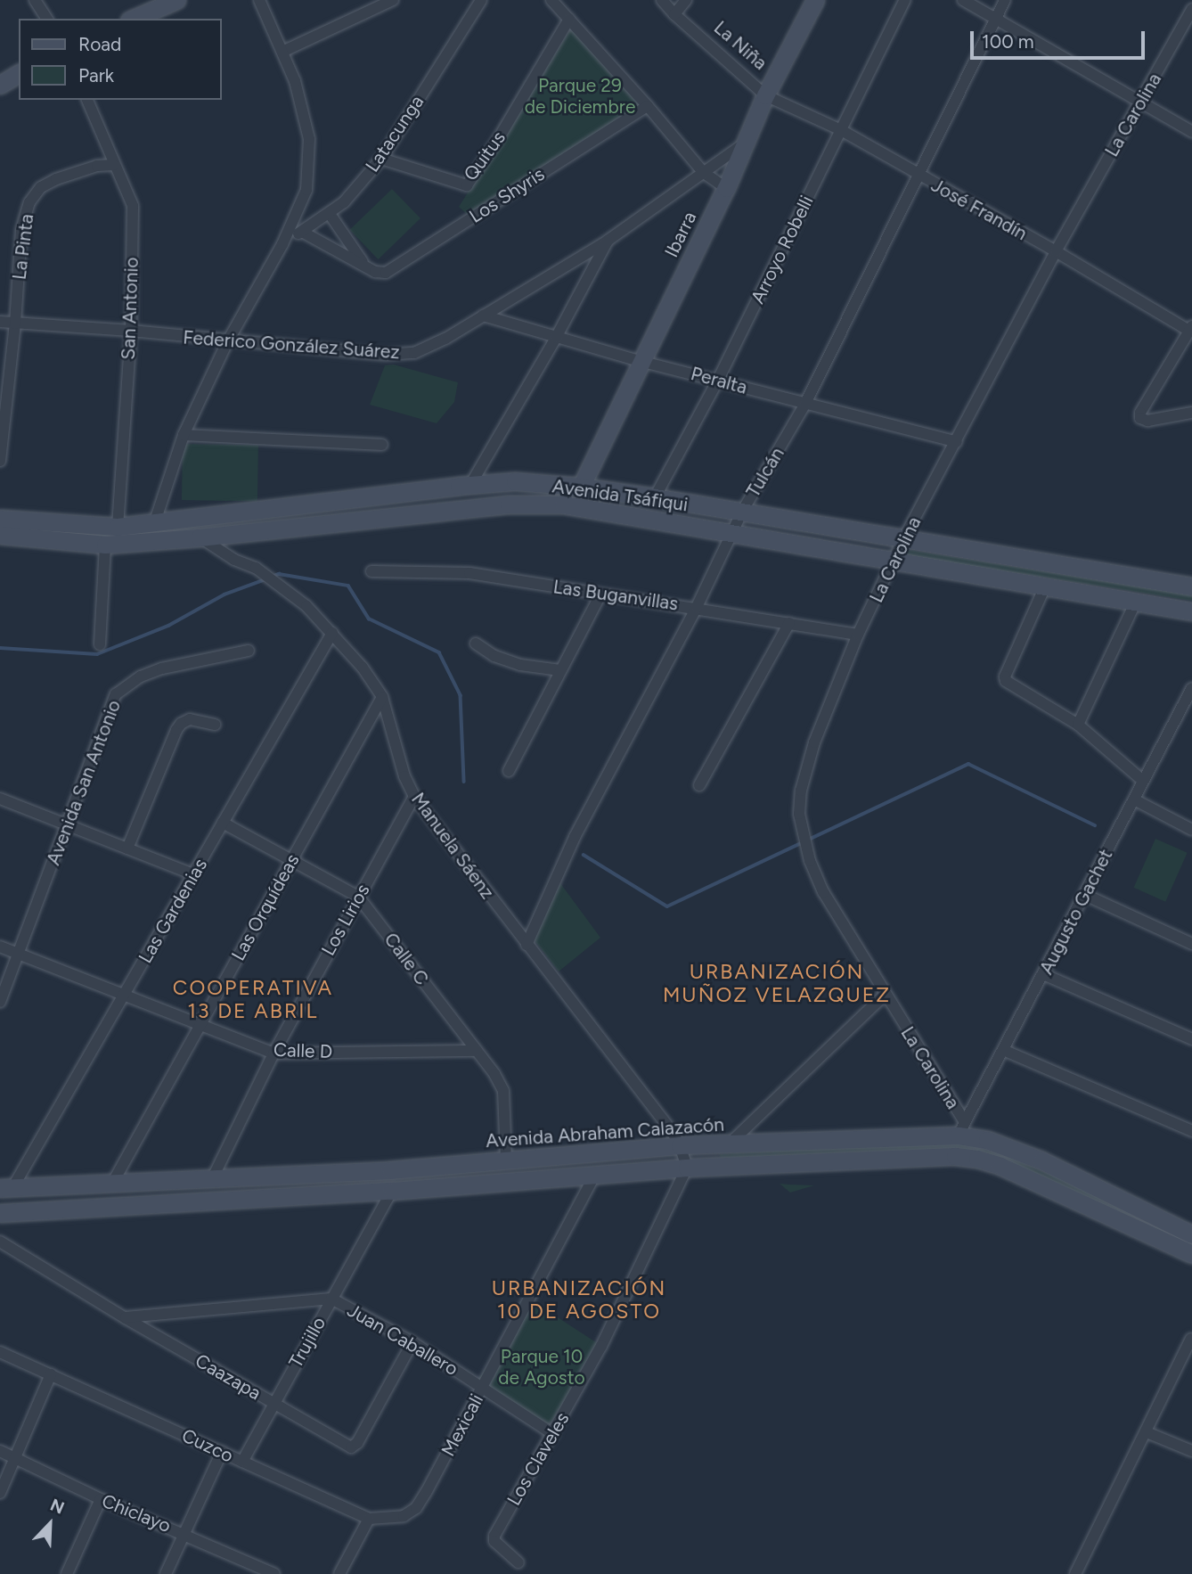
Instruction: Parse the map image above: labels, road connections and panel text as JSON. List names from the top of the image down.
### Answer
{
  "streets": {
    "main road": ["Ibarra", "Avenida Tsáfiqui", "Avenida Abraham Calazacón"],
    "street": [
      "La Niña",
      "La Carolina",
      "Latacunga",
      "Quitus",
      "Los Shyris",
      "José Frandín",
      "La Pinta",
      "Arroyo Robelli",
      "San Antonio",
      "Federico González Suárez",
      "Peralta",
      "Tulcán",
      "Las Buganvillas",
      "Avenida San Antonio",
      "Manuela Sáenz",
      "Las Orquídeas",
      "Las Gardenias",
      "Augusto Gachet",
      "Los Lirios",
      "Calle C",
      "Calle D",
      "Juan Caballero",
      "Trujillo",
      "Caazapa",
      "Mexicali",
      "Cuzco",
      "Los Claveles",
      "Chiclayo"
    ]
  },
  "crossings": [
    ["La Niña", "José Frandín"],
    ["La Niña", "Ibarra"],
    ["La Carolina", "José Frandín"],
    ["La Carolina", "Peralta"],
    ["La Carolina", "Avenida Tsáfiqui"],
    ["La Carolina", "Las Buganvillas"],
    ["La Carolina", "Augusto Gachet"],
    ["La Carolina", "Avenida Abraham Calazacón"],
    ["Latacunga", "Quitus"],
    ["Latacunga", "Los Shyris"],
    ["José Frandín", "Ibarra"],
    ["José Frandín", "Arroyo Robelli"],
    ["José Frandín", "Tulcán"],
    ["Ibarra", "Federico González Suárez"],
    ["Ibarra", "Peralta"],
    ["Ibarra", "Avenida Tsáfiqui"],
    ["La Pinta", "San Antonio"],
    ["La Pinta", "Federico González Suárez"],
    ["Arroyo Robelli", "Peralta"],
    ["Arroyo Robelli", "Avenida Tsáfiqui"],
    ["San Antonio", "Federico González Suárez"],
    ["San Antonio", "Avenida Tsáfiqui"],
    ["Federico González Suárez", "Peralta"],
    ["Peralta", "Tulcán"],
    ["Tulcán", "Avenida Tsáfiqui"],
    ["Tulcán", "Las Buganvillas"],
    ["Tulcán", "Manuela Sáenz"],
    ["Avenida Tsáfiqui", "Manuela Sáenz"],
    ["Avenida San Antonio", "Calle D"],
    ["Manuela Sáenz", "Las Orquídeas"],
    ["Manuela Sáenz", "Las Gardenias"],
    ["Manuela Sáenz", "Los Lirios"],
    ["Manuela Sáenz", "Avenida Abraham Calazacón"],
    ["Las Orquídeas", "Calle C"],
    ["Las Orquídeas", "Calle D"],
    ["Las Orquídeas", "Avenida Abraham Calazacón"],
    ["Las Gardenias", "Calle C"],
    ["Las Gardenias", "Calle D"],
    ["Las Gardenias", "Avenida Abraham Calazacón"],
    ["Augusto Gachet", "Avenida Abraham Calazacón"],
    ["Los Lirios", "Calle C"],
    ["Los Lirios", "Calle D"],
    ["Los Lirios", "Avenida Abraham Calazacón"],
    ["Calle C", "Calle D"],
    ["Calle C", "Avenida Abraham Calazacón"],
    ["Juan Caballero", "Trujillo"],
    ["Juan Caballero", "Caazapa"],
    ["Juan Caballero", "Mexicali"],
    ["Juan Caballero", "Los Claveles"],
    ["Trujillo", "Caazapa"],
    ["Trujillo", "Cuzco"],
    ["Mexicali", "Cuzco"]
  ],
  "districts": ["URBANIZACIÓN MUÑOZ VELAZQUEZ", "COOPERATIVA 13 DE ABRIL", "URBANIZACIÓN 10 DE AGOSTO"],
  "parks": ["Parque 29 de Diciembre", "Parque 10 de Agosto"],
  "legend": ["Road", "Park"],
  "scale_bar": "100 m",
  "north": "top right"
}
